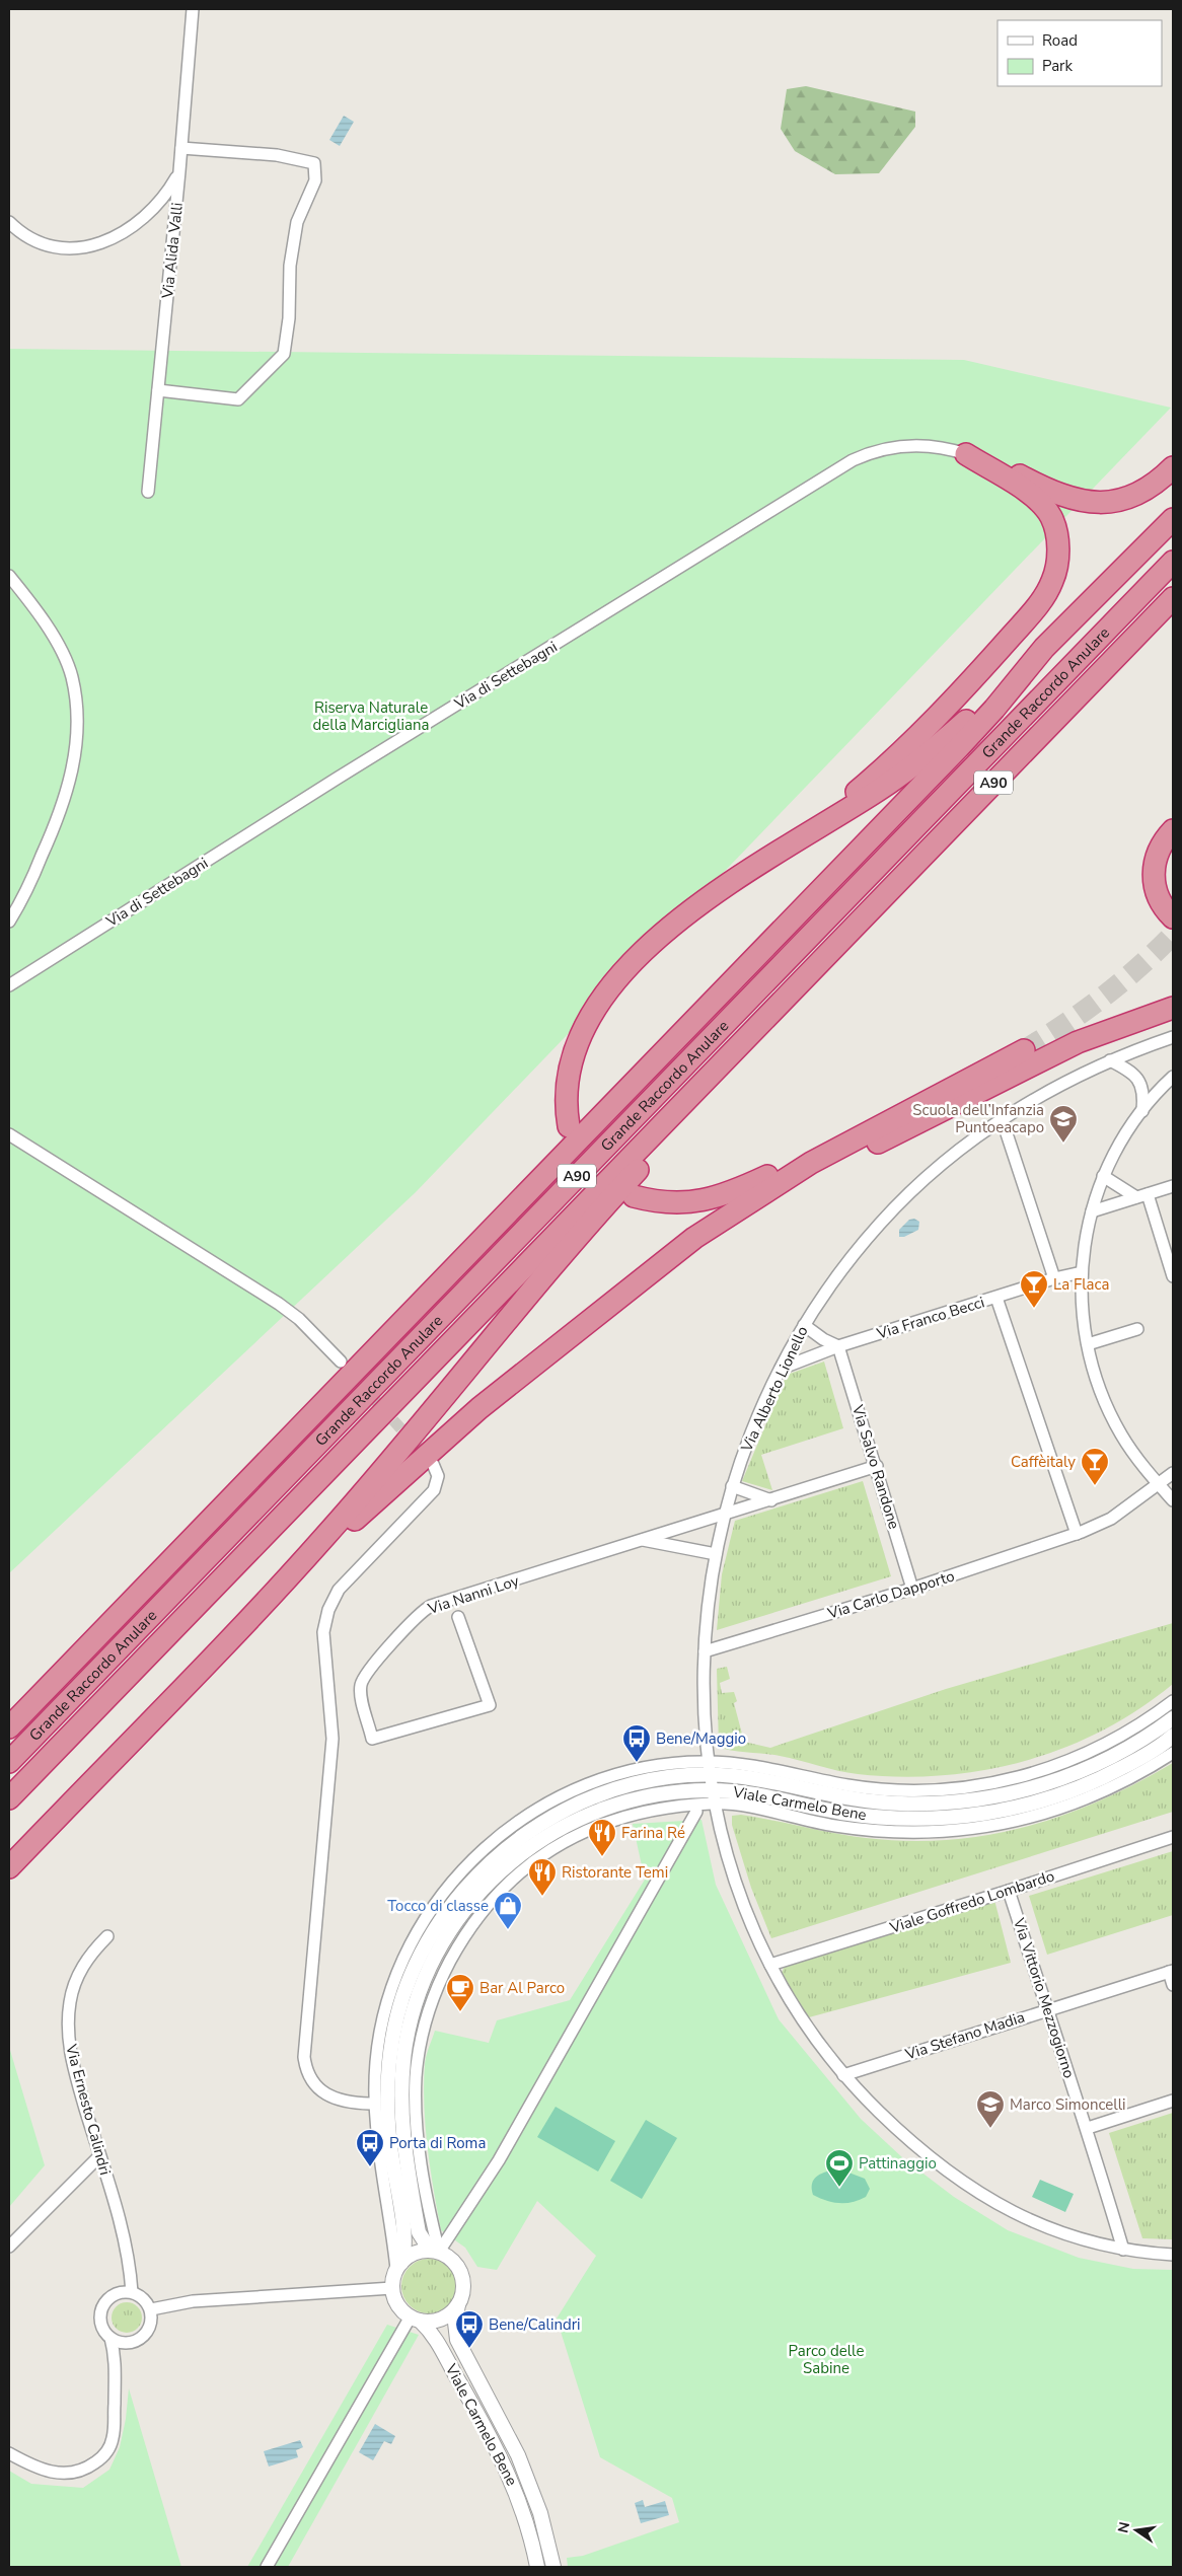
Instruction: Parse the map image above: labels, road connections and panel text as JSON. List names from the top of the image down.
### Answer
{
  "streets": {
    "highway": ["Grande Raccordo Anulare", "A90"],
    "street": [
      "Via Alida Valli",
      "Via di Settebagni",
      "Via Franco Becci",
      "Via Alberto Lionello",
      "Via Salvo Randone",
      "Via Nanni Loy",
      "Via Carlo Dapporto",
      "Viale Carmelo Bene",
      "Viale Goffredo Lombardo",
      "Via Vittorio Mezzogiorno",
      "Via Stefano Madia",
      "Via Ernesto Calindri"
    ]
  },
  "crossings": [
    ["Via Franco Becci", "Via Alberto Lionello"],
    ["Via Franco Becci", "Via Salvo Randone"],
    ["Via Alberto Lionello", "Via Nanni Loy"],
    ["Via Alberto Lionello", "Via Carlo Dapporto"],
    ["Via Alberto Lionello", "Viale Carmelo Bene"],
    ["Via Alberto Lionello", "Viale Goffredo Lombardo"],
    ["Via Alberto Lionello", "Via Vittorio Mezzogiorno"],
    ["Via Alberto Lionello", "Via Stefano Madia"],
    ["Via Salvo Randone", "Via Nanni Loy"],
    ["Via Salvo Randone", "Via Carlo Dapporto"],
    ["Viale Goffredo Lombardo", "Via Vittorio Mezzogiorno"],
    ["Via Vittorio Mezzogiorno", "Via Stefano Madia"]
  ],
  "parks": ["Riserva Naturale della Marcigliana", "Parco delle Sabine"],
  "places": {
    "school or university": ["Scuola dell’Infanzia Puntoeacapo", "Marco Simoncelli"],
    "bar": ["La Flaca", "Caffèitaly"],
    "bus stop": ["Bene/Maggio", "Porta di Roma", "Bene/Calindri"],
    "restaurant": ["Farina Ré", "Ristorante Temi"],
    "shop": ["Tocco di classe"],
    "cafe": ["Bar Al Parco"],
    "sports": ["Pattinaggio"]
  },
  "legend": ["Road", "Park"],
  "north": "left"
}
